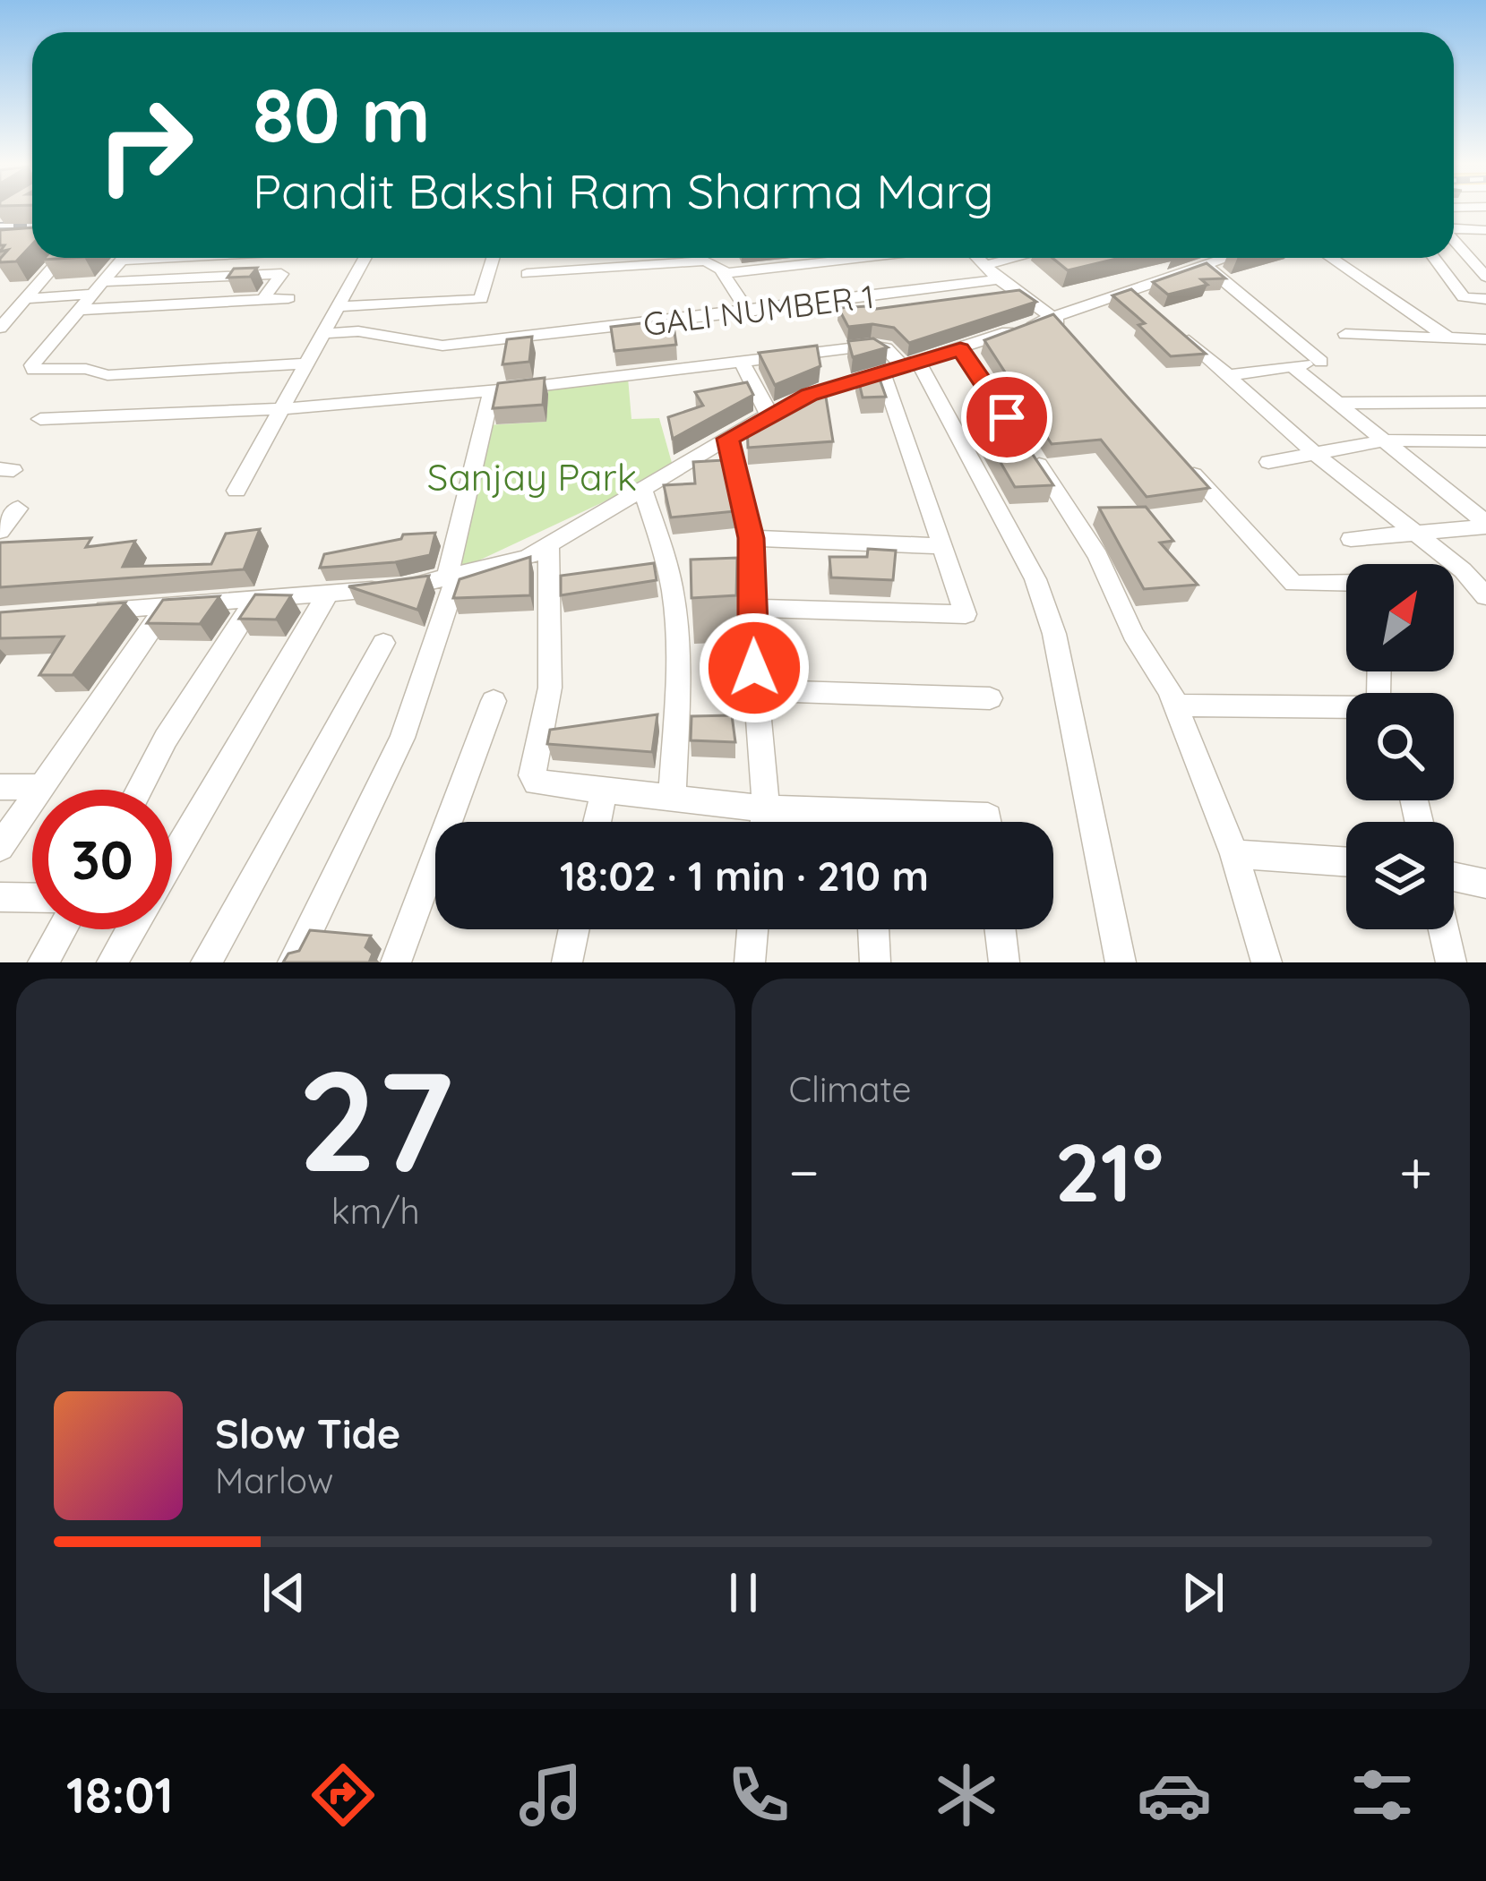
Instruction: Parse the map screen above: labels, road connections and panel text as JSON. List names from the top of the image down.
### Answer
{
  "streets": {
    "street": ["GALI NUMBER 1"]
  },
  "parks": ["Sanjay Park"],
  "north": "top right",
  "page": {
    "turn": ["80 m", "Pandit Bakshi Ram Sharma Marg"],
    "limit": "30",
    "trip": "18:02 · 1 min · 210 m",
    "tile": [
      ["27", "km/h"],
      "Climate"
    ],
    "heat": ["−", "21°", "+"],
    "song": ["Slow Tide", "Marlow"],
    "tabs": "18:01"
  }
}
